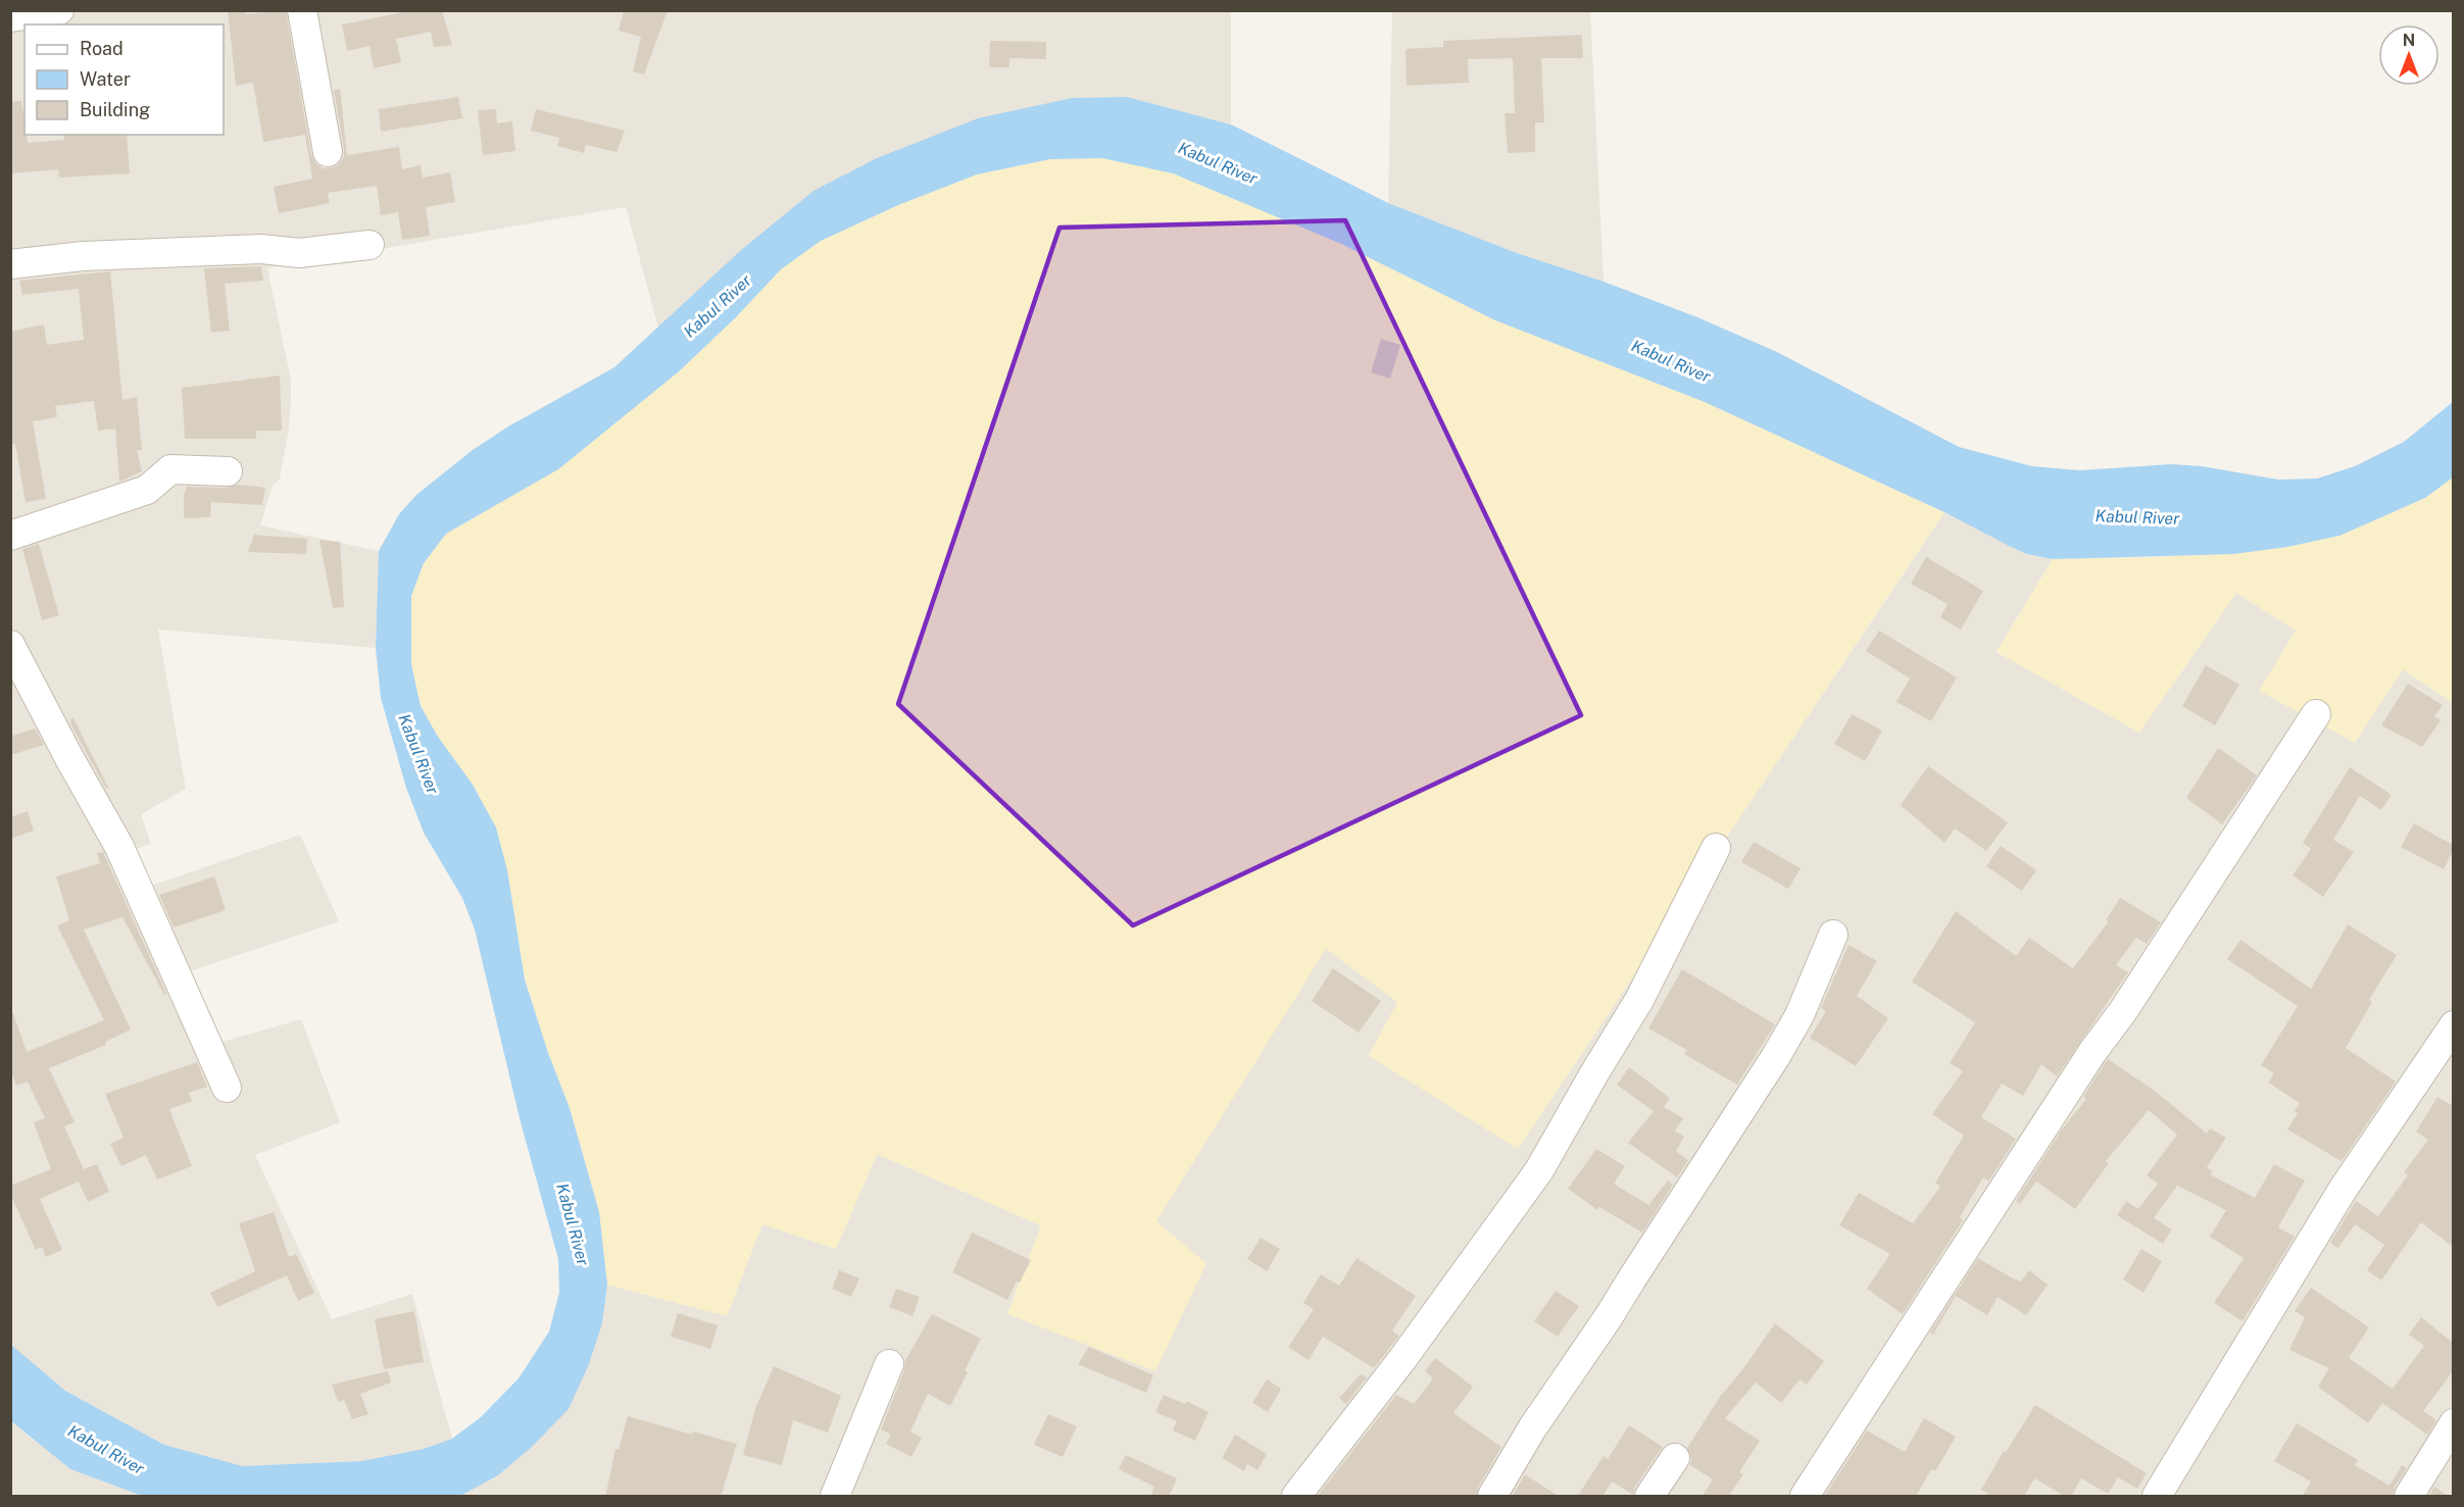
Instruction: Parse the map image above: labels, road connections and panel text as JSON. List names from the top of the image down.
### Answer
{
  "water": ["Kabul River"],
  "legend": ["Road", "Water", "Building"],
  "north": "top"
}
